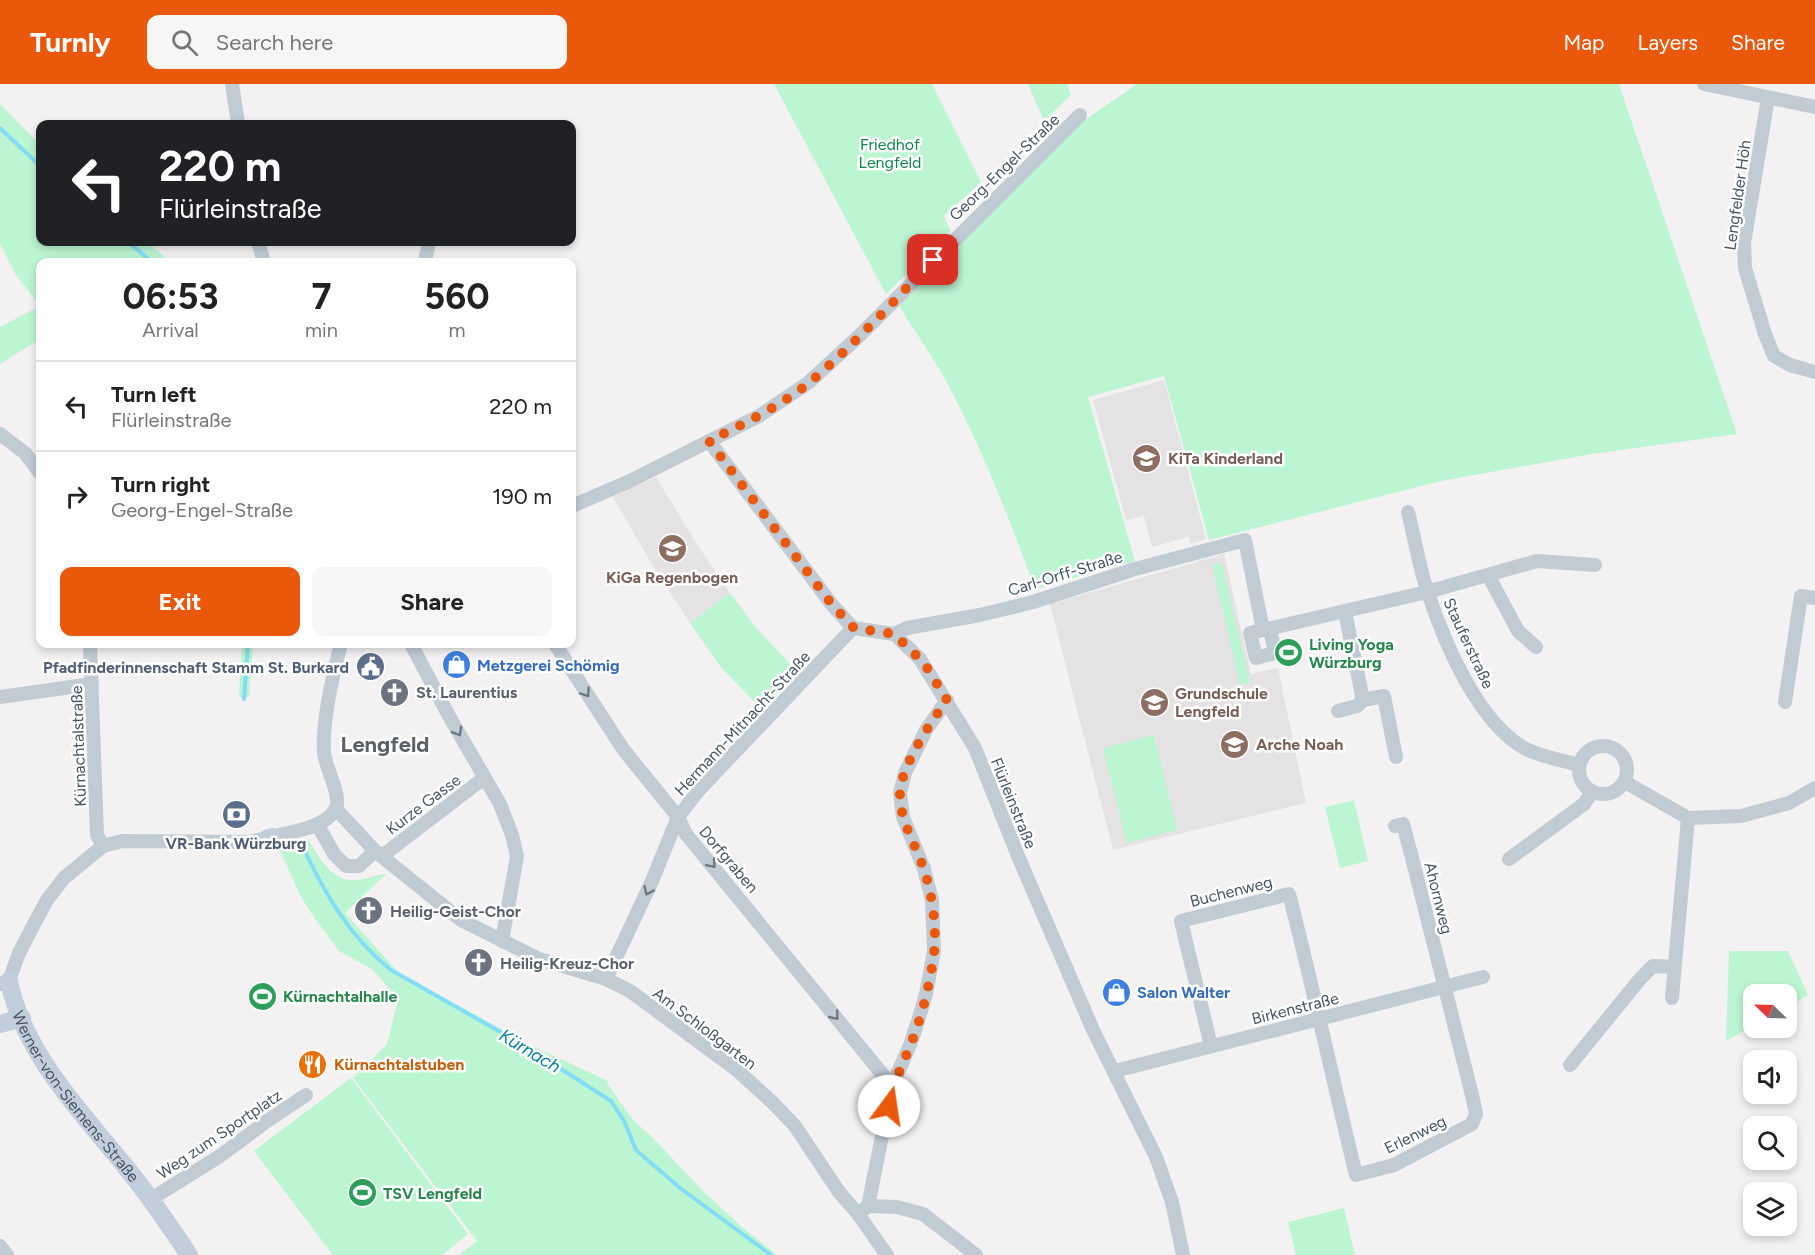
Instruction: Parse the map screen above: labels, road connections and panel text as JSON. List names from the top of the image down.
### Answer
{
  "streets": {
    "street": [
      "Georg-Engel-Straße",
      "Lengfelder Höh",
      "Carl-Orff-Straße",
      "Stauferstraße",
      "Hermann-Mitnacht-Straße",
      "Kürnachtalstraße",
      "Flürleinstraße",
      "Kurze Gasse",
      "Dorfgraben",
      "Buchenweg",
      "Ahornweg",
      "Birkenstraße",
      "Am Schloßgarten",
      "Werner-von-Siemens-Straße",
      "Weg zum Sportplatz",
      "Erlenweg"
    ]
  },
  "crossings": [
    ["Carl-Orff-Straße", "Flürleinstraße"],
    ["Hermann-Mitnacht-Straße", "Dorfgraben"],
    ["Hermann-Mitnacht-Straße", "Am Schloßgarten"],
    ["Flürleinstraße", "Birkenstraße"],
    ["Kurze Gasse", "Am Schloßgarten"],
    ["Buchenweg", "Birkenstraße"],
    ["Buchenweg", "Erlenweg"],
    ["Ahornweg", "Birkenstraße"],
    ["Ahornweg", "Erlenweg"],
    ["Birkenstraße", "Erlenweg"],
    ["Werner-von-Siemens-Straße", "Weg zum Sportplatz"]
  ],
  "one_way": ["Hermann-Mitnacht-Straße", "Dorfgraben"],
  "districts": ["Lengfeld"],
  "water": ["Kürnach"],
  "parks": ["Friedhof Lengfeld"],
  "places": {
    "school or university": [
      "KiTa Kinderland",
      "KiGa Regenbogen",
      "Grundschule Lengfeld",
      "Arche Noah"
    ],
    "sports": ["Living Yoga Würzburg", "Kürnachtalhalle", "TSV Lengfeld"],
    "shop": ["Metzgerei Schömig", "Salon Walter"],
    "public building": ["Pfadfinderinnenschaft Stamm St. Burkard"],
    "church": ["St. Laurentius", "Heilig-Geist-Chor", "Heilig-Kreuz-Chor"],
    "bank": ["VR-Bank Würzburg"],
    "restaurant": ["Kürnachtalstuben"]
  },
  "north": "top left",
  "page": {
    "header": "Turnly",
    "search": "Search here",
    "nav": ["Map", "Layers", "Share"],
    "turn": ["220 m", "Flürleinstraße"],
    "eta": [
      "06:53",
      "Arrival",
      "7",
      "min",
      "560",
      "m"
    ],
    "list": [
      {
        "name": "Turn left",
        "note": "Flürleinstraße",
        "value": "220 m"
      },
      {
        "name": "Turn right",
        "note": "Georg-Engel-Straße",
        "value": "190 m"
      }
    ],
    "buttons": ["Exit", "Share"]
  }
}
